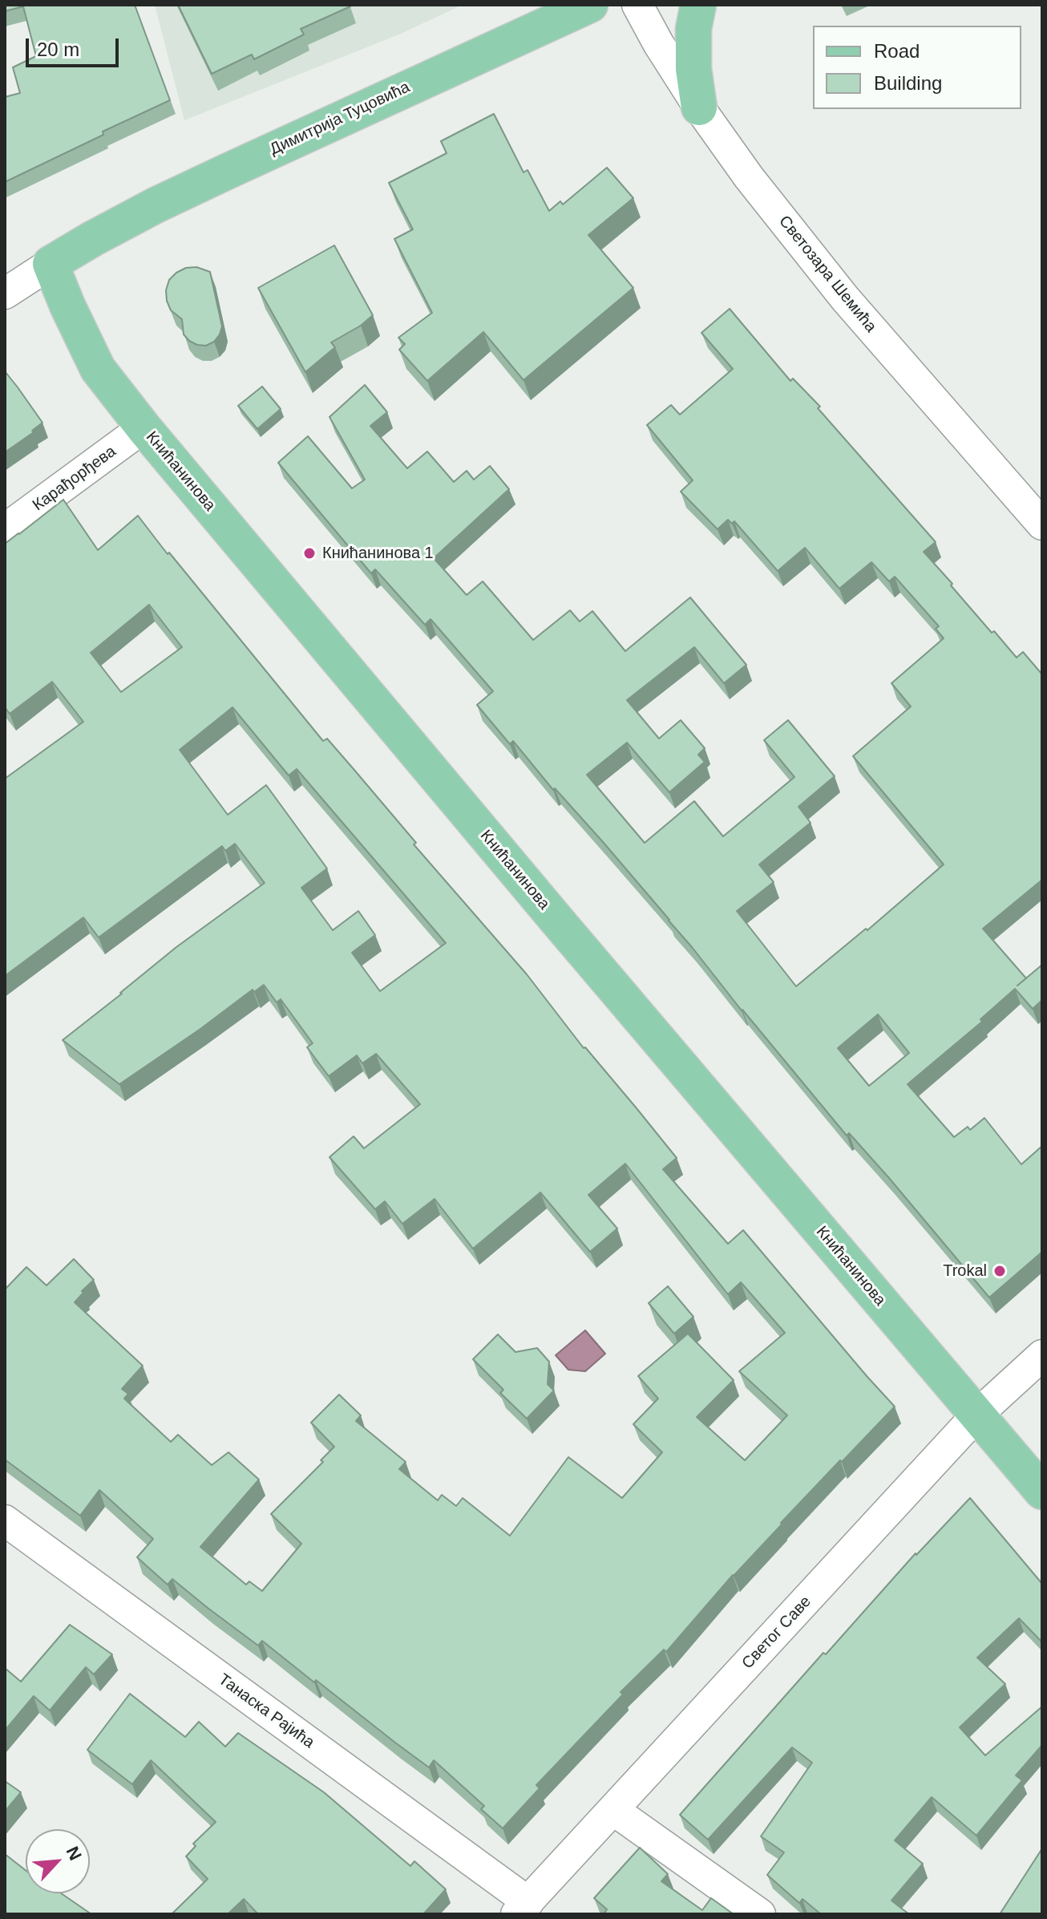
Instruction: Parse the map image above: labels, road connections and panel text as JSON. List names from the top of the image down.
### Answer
{
  "streets": {
    "main road": ["Димитрија Туцовића", "Книћанинова"],
    "street": [
      "Светозара Шемића",
      "Карађорђева",
      "Светог Саве",
      "Танаска Рајића"
    ]
  },
  "crossings": [
    ["Димитрија Туцовића", "Книћанинова"],
    ["Книћанинова", "Карађорђева"],
    ["Книћанинова", "Светог Саве"],
    ["Светог Саве", "Танаска Рајића"]
  ],
  "places": ["Книћанинова 1", "Trokal"],
  "legend": ["Road", "Building"],
  "scale_bar": "20 m",
  "north": "top right"
}
